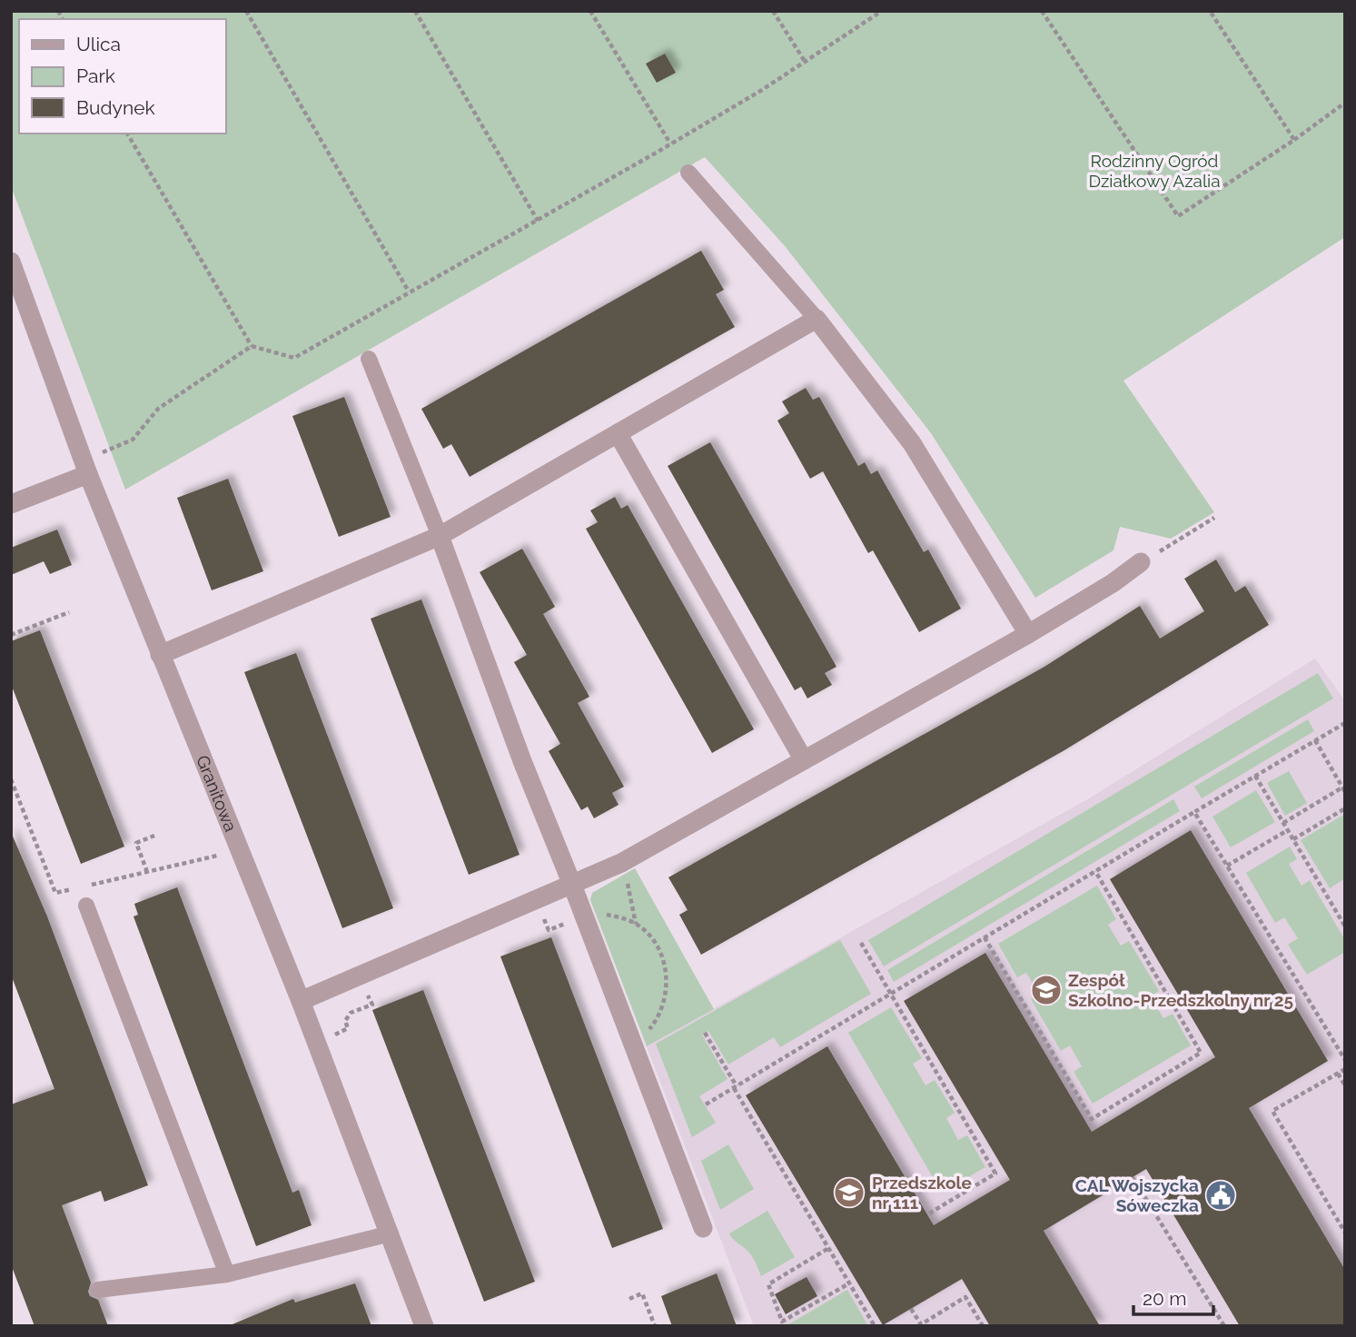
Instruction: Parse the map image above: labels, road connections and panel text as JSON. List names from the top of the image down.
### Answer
{
  "streets": {
    "street": ["Granitowa"]
  },
  "parks": ["Rodzinny Ogród Działkowy Azalia"],
  "places": {
    "school or university": ["Zespół Szkolno-Przedszkolny nr 25", "Przedszkole nr 111"],
    "public building": ["CAL Wojszycka Sóweczka"]
  },
  "legend": ["Ulica", "Park", "Budynek"],
  "scale_bar": "20 m"
}
